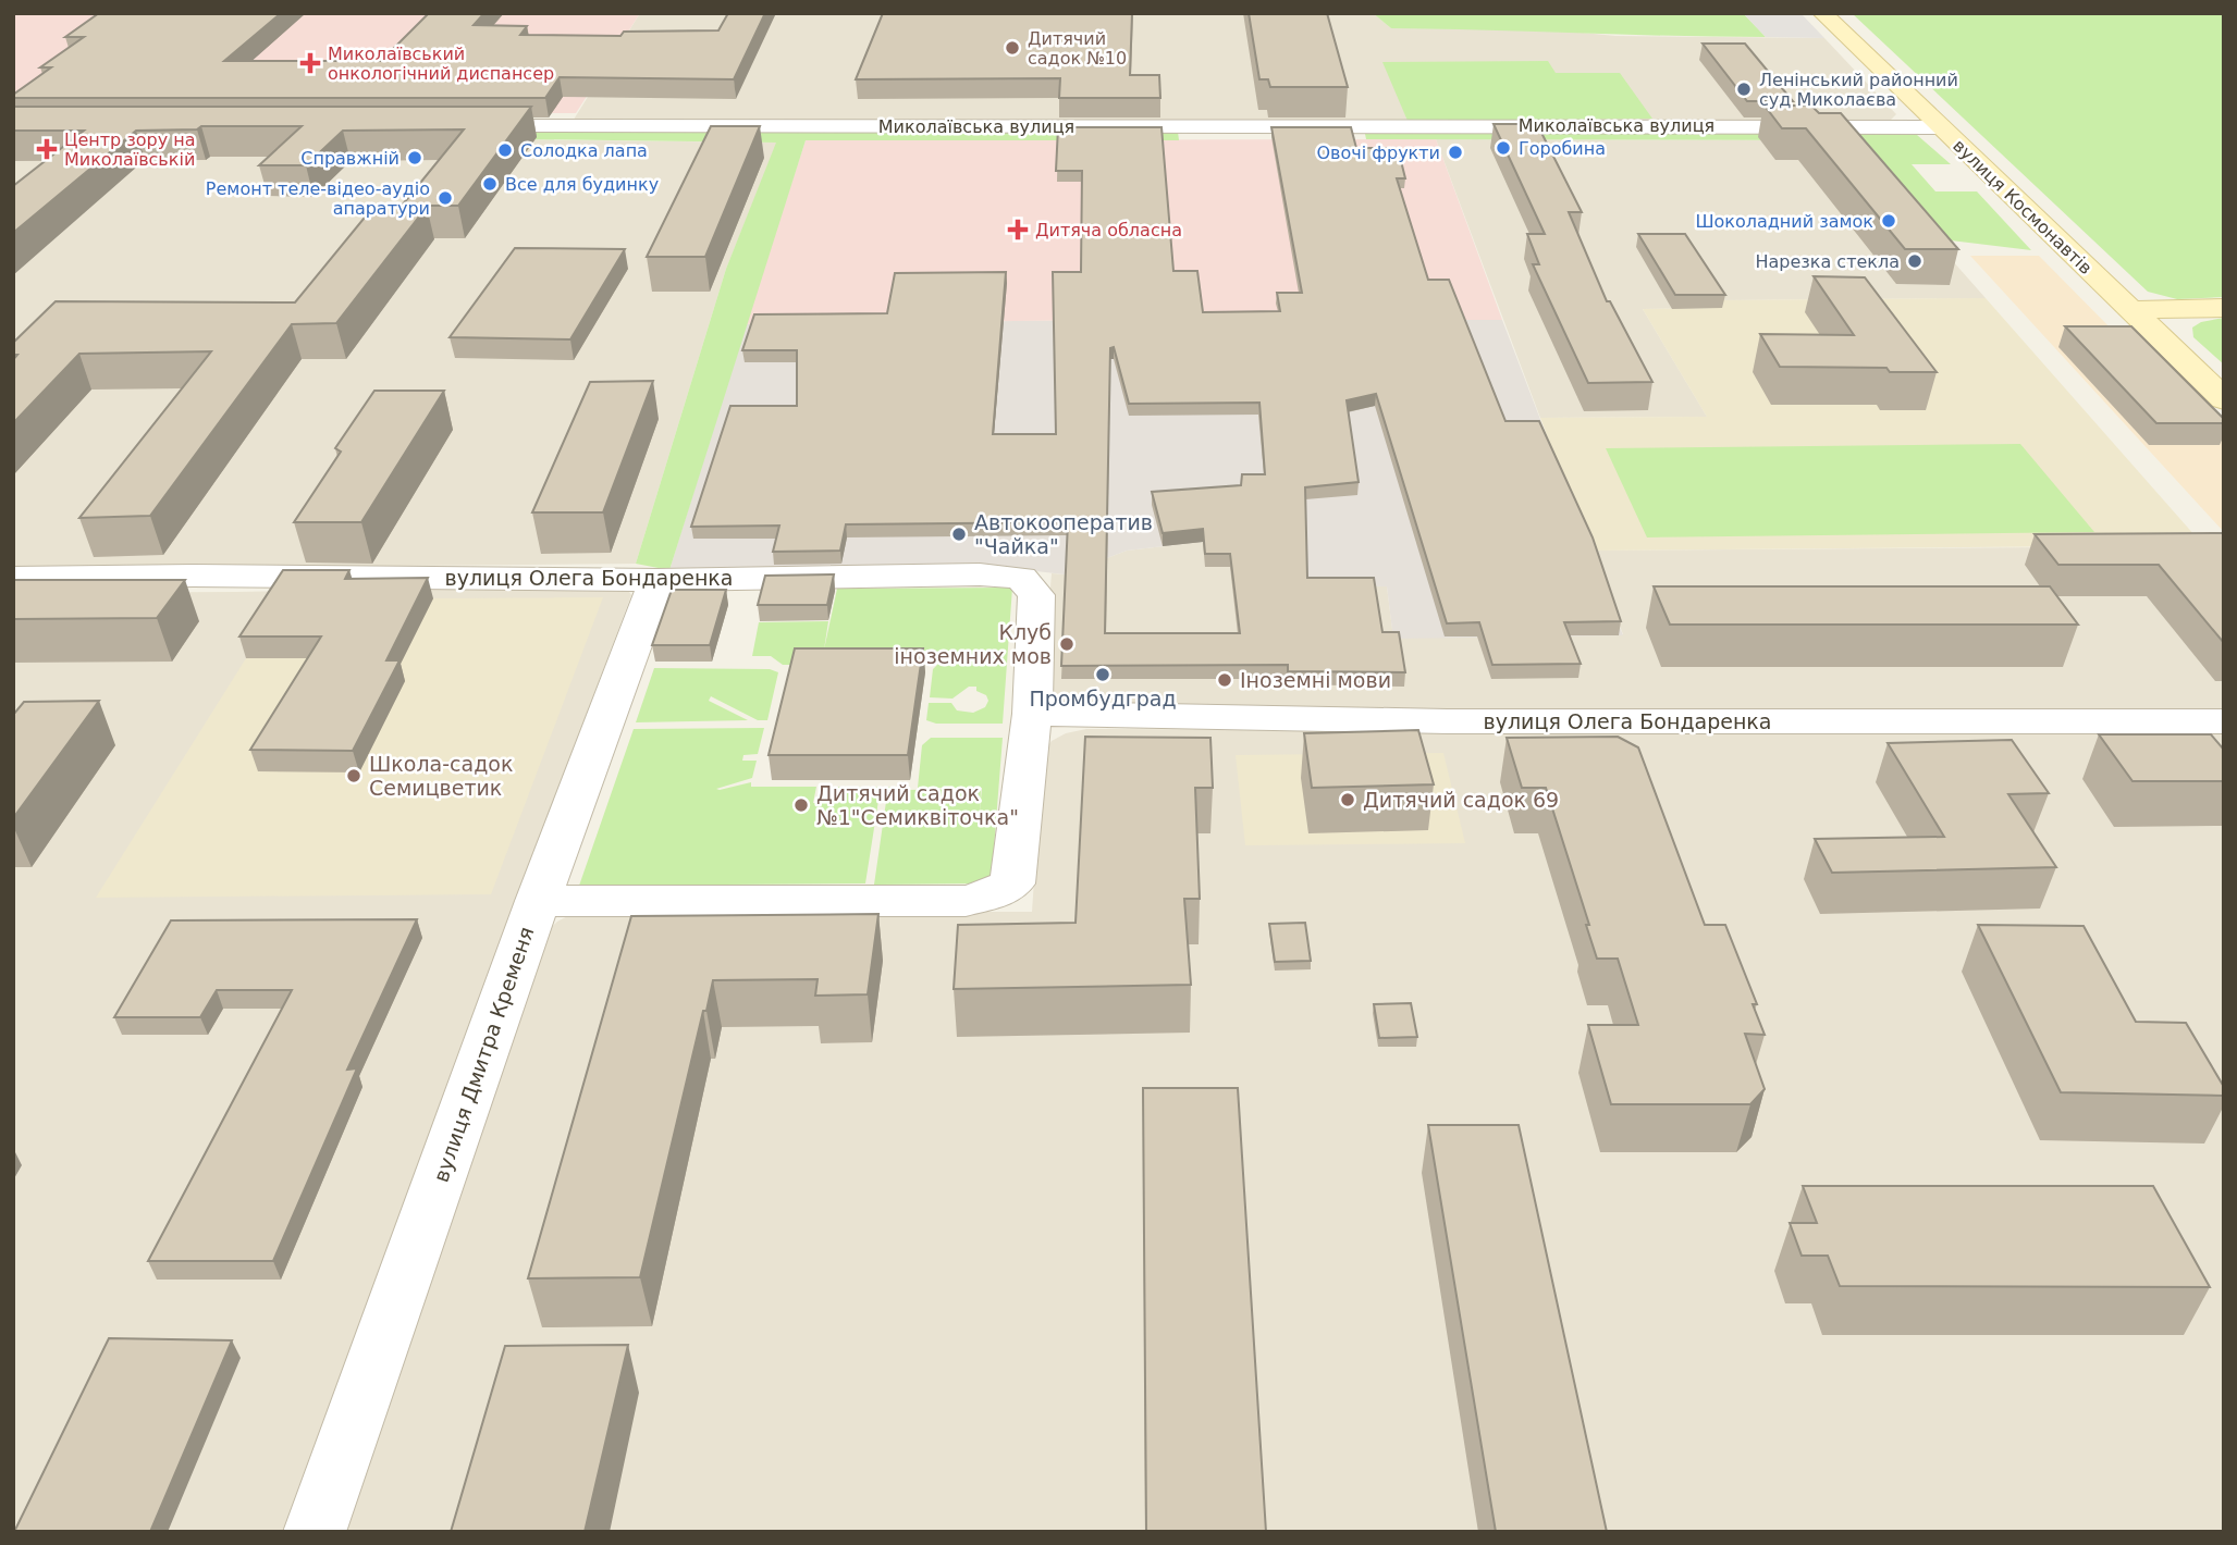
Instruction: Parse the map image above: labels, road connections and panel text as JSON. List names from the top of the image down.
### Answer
{
  "streets": {
    "main road": ["вулиця Космонавтів"],
    "street": ["Миколаївська вулиця", "вулиця Олега Бондаренка", "вулиця Дмитра Кременя"]
  },
  "crossings": [
    ["Миколаївська вулиця", "вулиця Космонавтів"],
    ["вулиця Олега Бондаренка", "вулиця Дмитра Кременя"]
  ],
  "places": {
    "other": [
      "Дитячий садок №10",
      "Ленінський районний суд Миколаєва",
      "Горобина",
      "Солодка лапа",
      "Овочі фрукти",
      "Справжній",
      "Все для будинку",
      "Ремонт теле-відео-аудіо апаратури",
      "Шоколадний замок",
      "Нарезка стекла",
      "Автокооператив \"Чайка\"",
      "Клуб іноземних мов",
      "Промбудград",
      "Іноземні мови",
      "Школа-садок Семицветик",
      "Дитячий садок 69",
      "Дитячий садок №1\"Семиквіточка\""
    ],
    "health": ["Миколаївський онкологічний диспансер", "Центр зору на Миколаївській", "Дитяча обласна"]
  }
}
